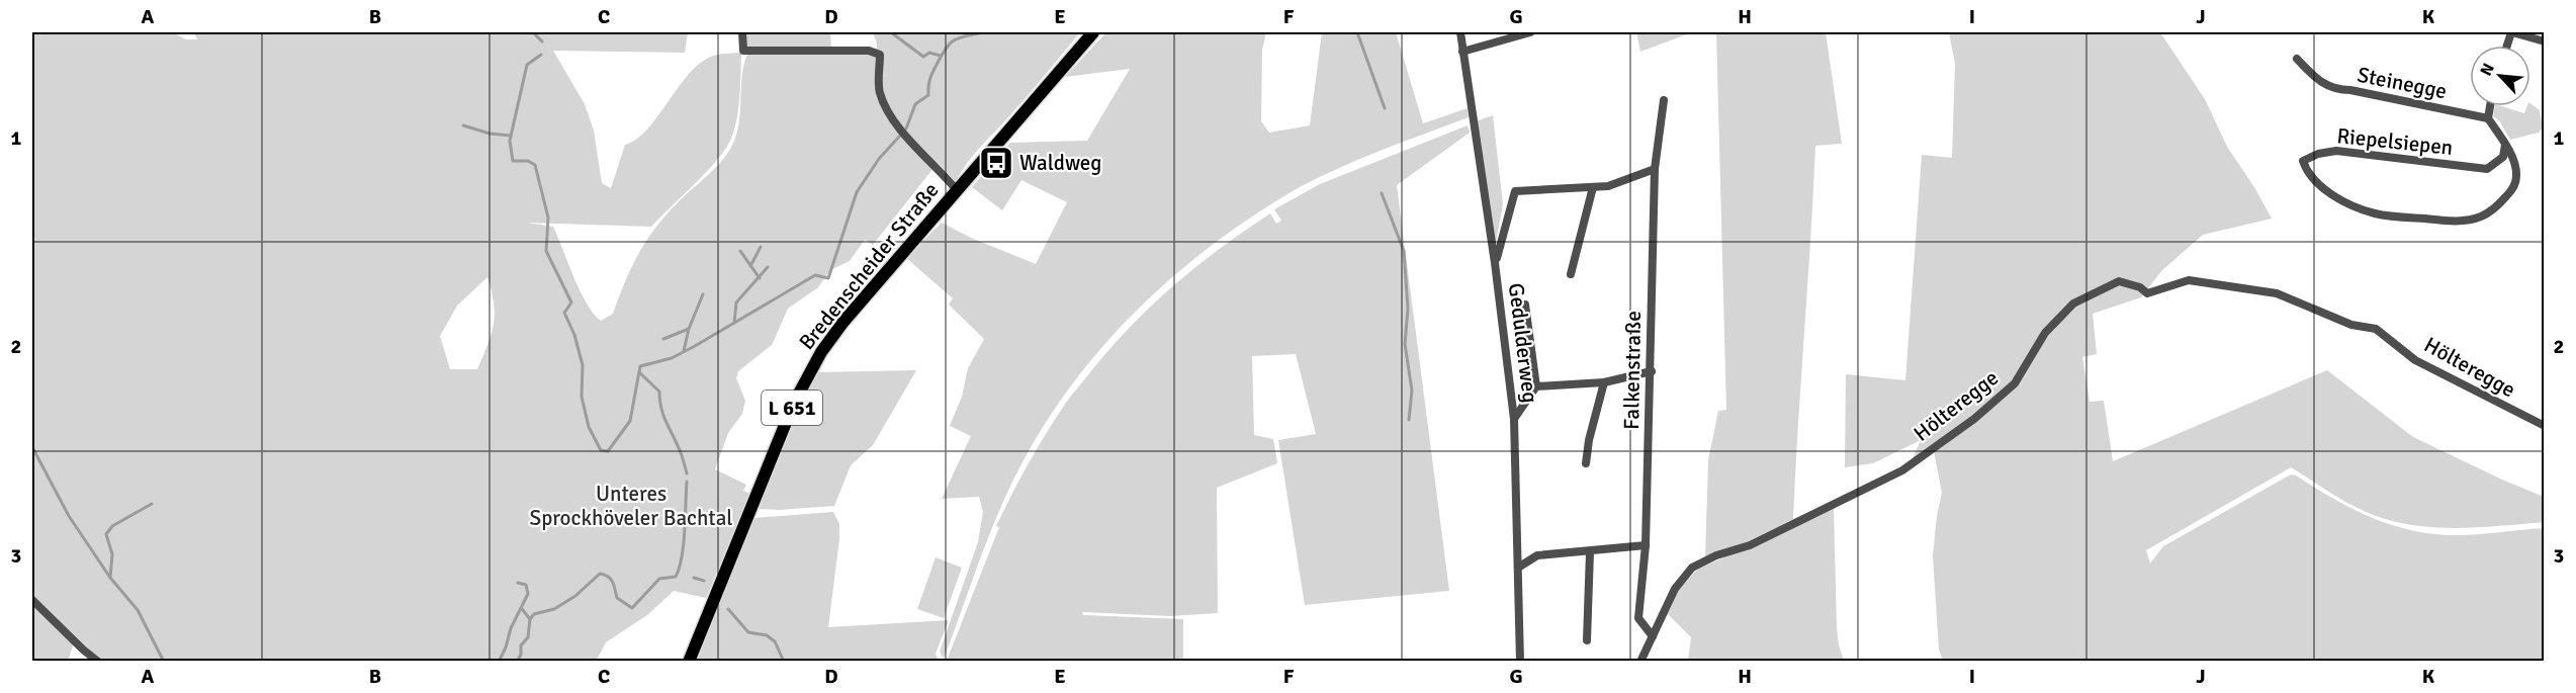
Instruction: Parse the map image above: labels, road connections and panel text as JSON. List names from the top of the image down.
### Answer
{
  "streets": {
    "main road": ["Bredenscheider Straße", "L 651"],
    "street": [
      "Steinegge",
      "Riepelsiepen",
      "Gedulderweg",
      "Hölteregge",
      "Falkenstraße"
    ]
  },
  "crossings": [
    ["Steinegge", "Riepelsiepen"],
    ["Hölteregge", "Falkenstraße"]
  ],
  "parks": ["Unteres Sprockhöveler Bachtal"],
  "places": {
    "bus stop": ["Waldweg"]
  },
  "north": "top left",
  "grid": {
    "columns": [
      "A",
      "B",
      "C",
      "D",
      "E",
      "F",
      "G",
      "H",
      "I",
      "J",
      "K"
    ],
    "rows": ["1", "2", "3"]
  }
}
